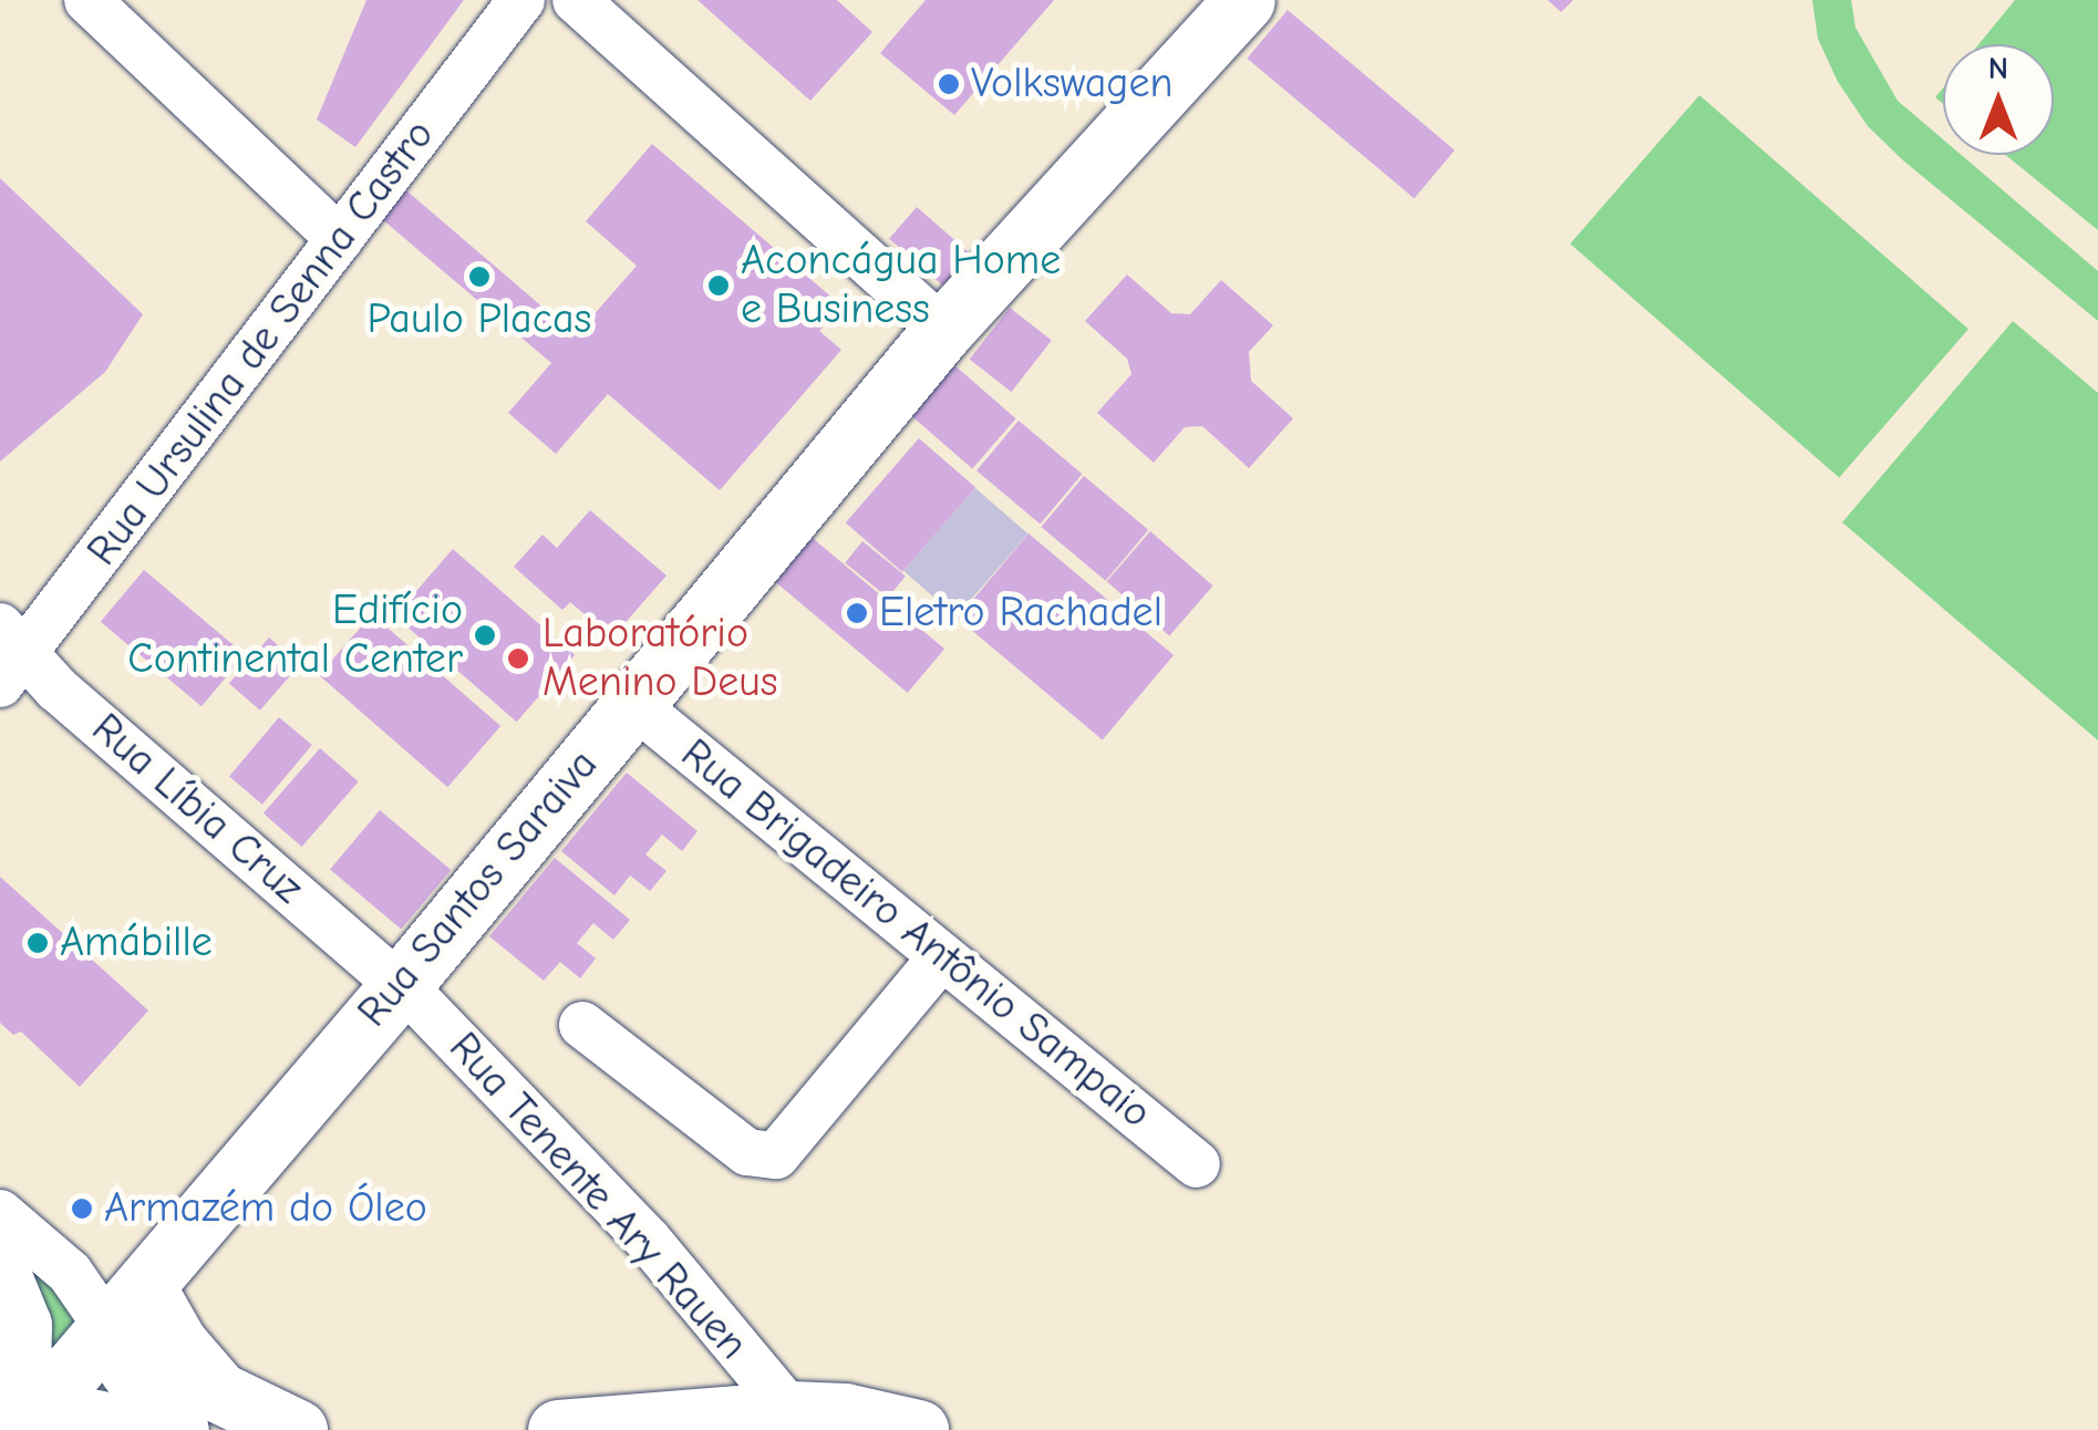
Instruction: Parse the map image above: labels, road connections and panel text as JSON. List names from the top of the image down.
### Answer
{
  "streets": {
    "main road": ["Rua Santos Saraiva"],
    "street": [
      "Rua Ursulina de Senna Castro",
      "Rua Líbia Cruz",
      "Rua Brigadeiro Antônio Sampaio",
      "Rua Tenente Ary Rauen"
    ]
  },
  "crossings": [
    ["Rua Ursulina de Senna Castro", "Rua Líbia Cruz"],
    ["Rua Líbia Cruz", "Rua Santos Saraiva"],
    ["Rua Líbia Cruz", "Rua Tenente Ary Rauen"],
    ["Rua Santos Saraiva", "Rua Brigadeiro Antônio Sampaio"],
    ["Rua Santos Saraiva", "Rua Tenente Ary Rauen"]
  ],
  "places": [
    "Volkswagen",
    "Paulo Placas",
    "Aconcágua Home e Business",
    "Eletro Rachadel",
    "Edifício Continental Center",
    "Laboratório Menino Deus",
    "Amábille",
    "Armazém do Óleo"
  ],
  "north": "top"
}
